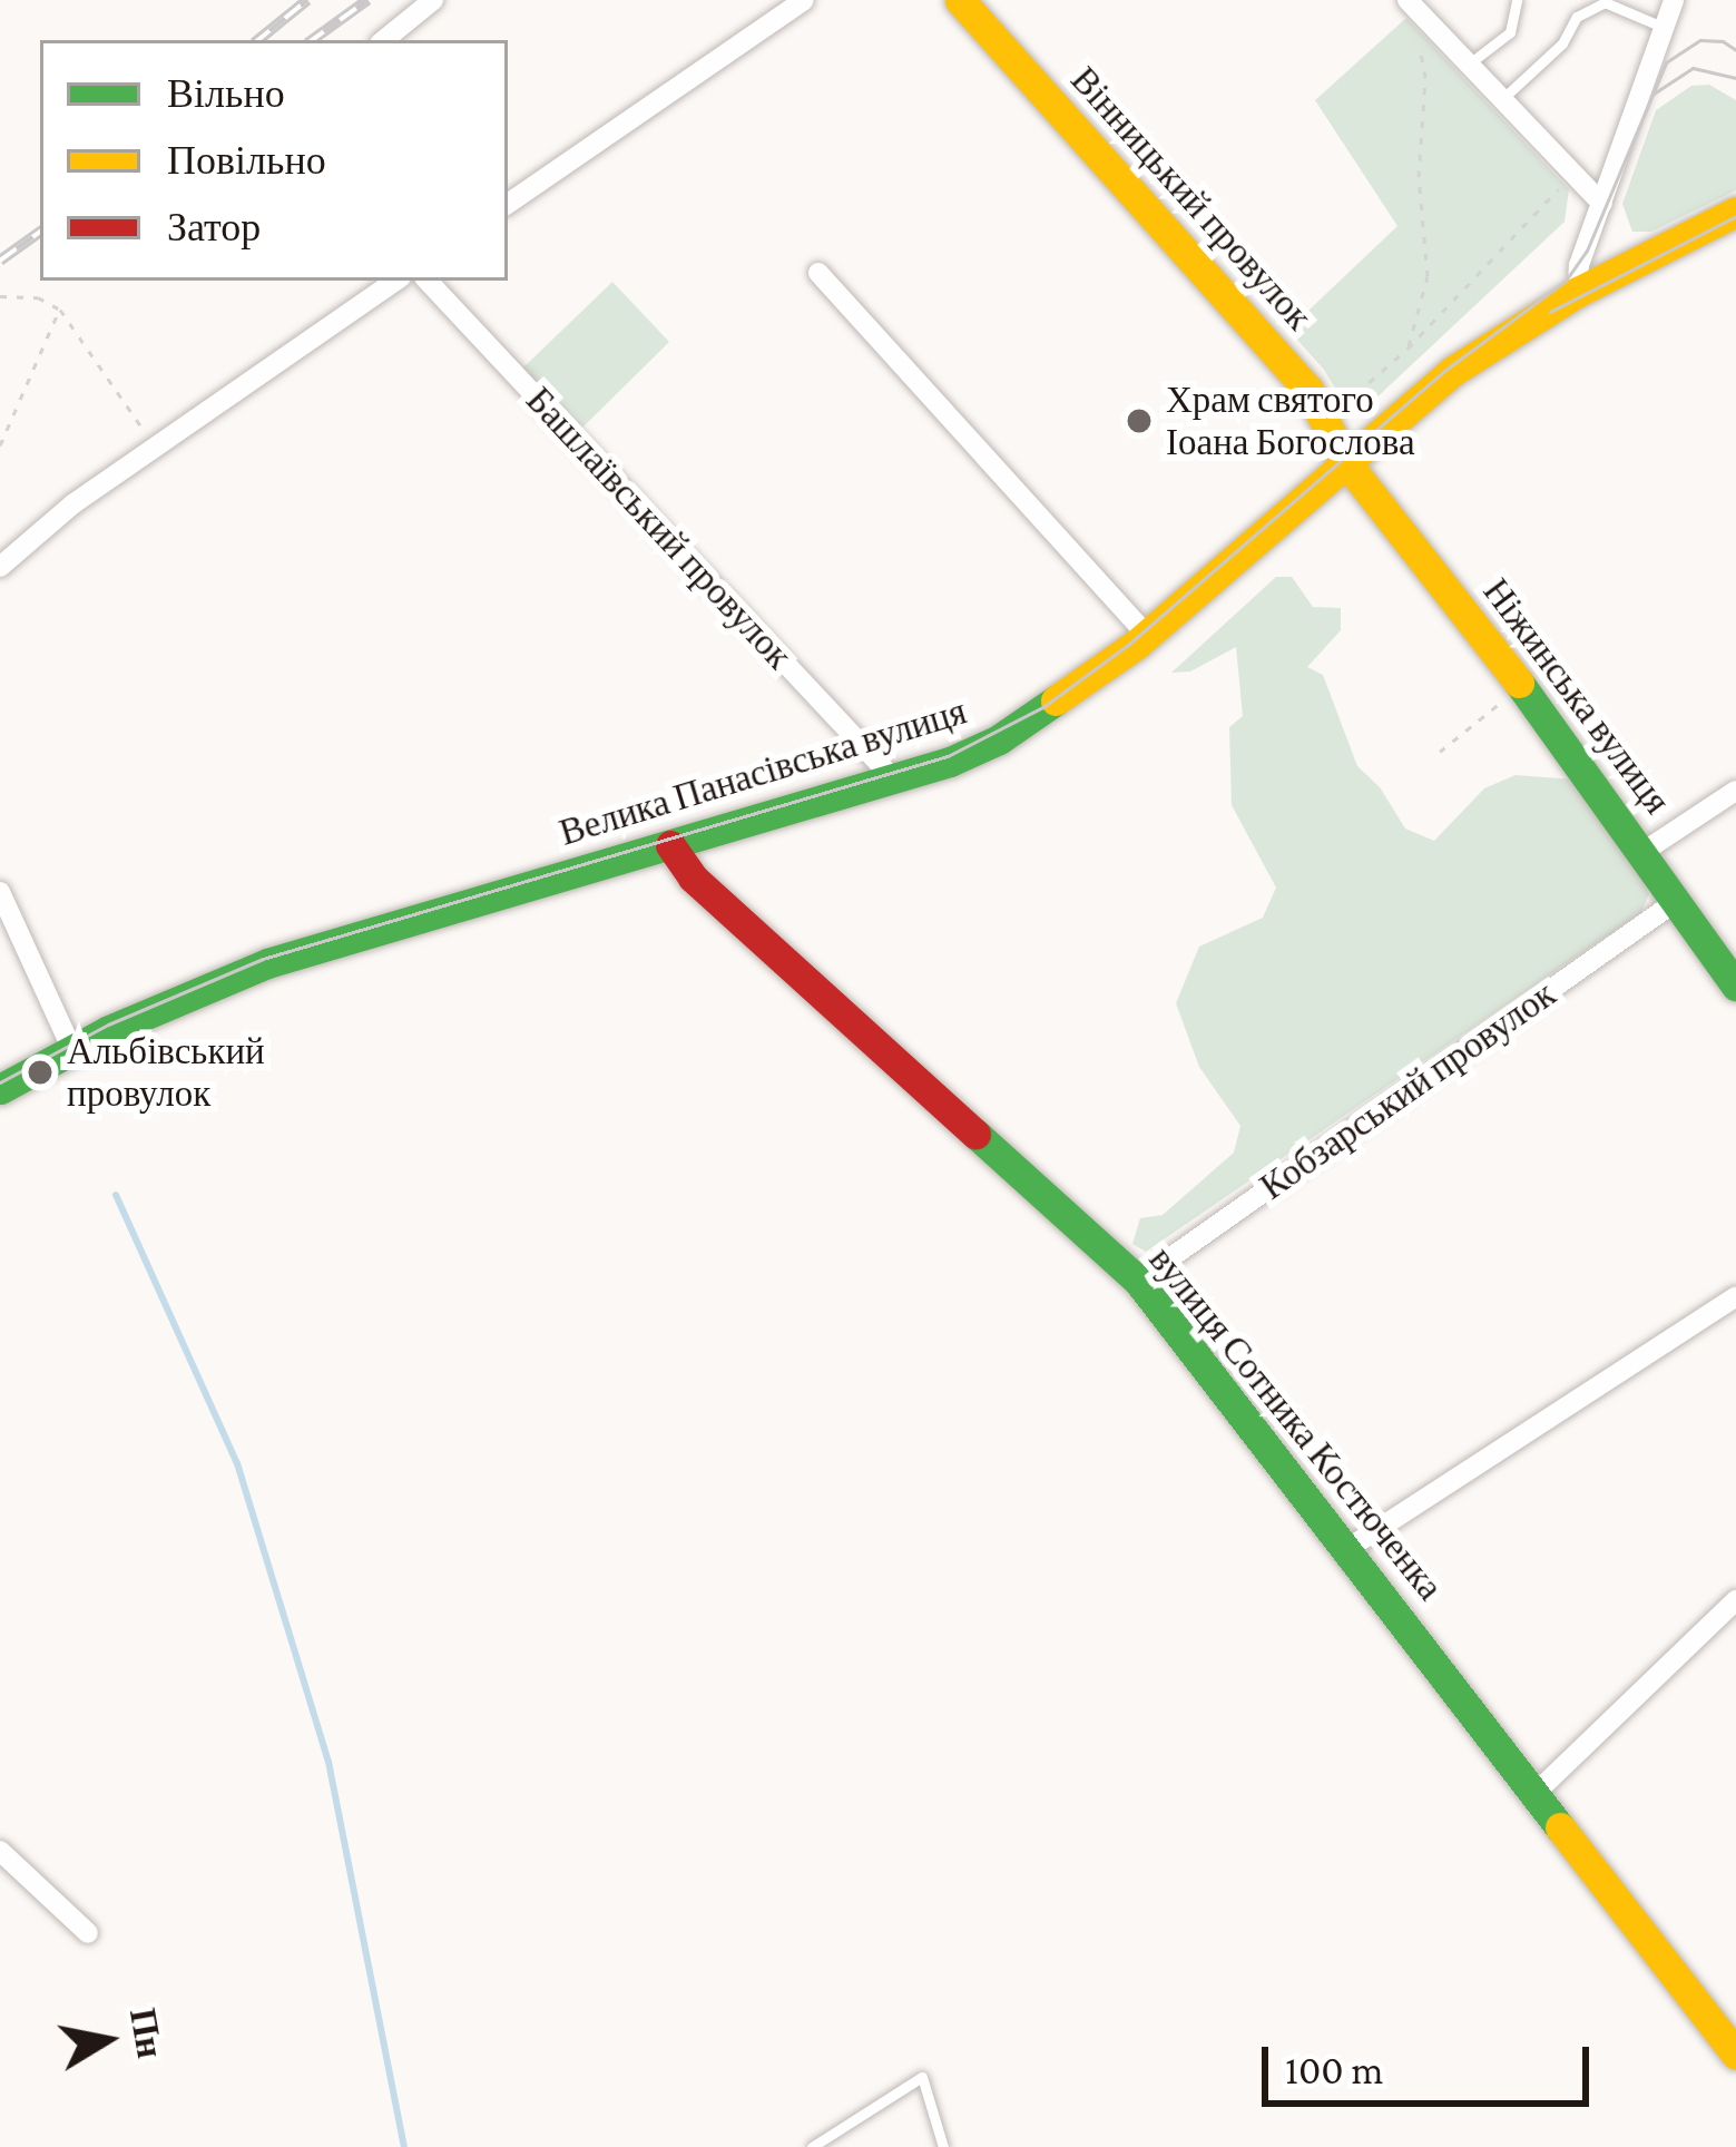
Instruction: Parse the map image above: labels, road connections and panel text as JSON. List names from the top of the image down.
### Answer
{
  "streets": {
    "street": [
      "Вінницький провулок",
      "Башлаївський провулок",
      "Ніжинська вулиця",
      "Велика Панасівська вулиця",
      "Кобзарський провулок",
      "вулиця Сотника Костюченка"
    ]
  },
  "crossings": [
    ["Вінницький провулок", "Ніжинська вулиця"],
    ["Вінницький провулок", "Велика Панасівська вулиця"],
    ["Башлаївський провулок", "Велика Панасівська вулиця"],
    ["Ніжинська вулиця", "Велика Панасівська вулиця"],
    ["Ніжинська вулиця", "Кобзарський провулок"],
    ["Велика Панасівська вулиця", "вулиця Сотника Костюченка"],
    ["Кобзарський провулок", "вулиця Сотника Костюченка"]
  ],
  "places": ["Храм святого Іоана Богослова", "Альбівський провулок"],
  "legend": ["Вільно", "Повільно", "Затор"],
  "scale_bar": "100 m",
  "north": "right"
}
